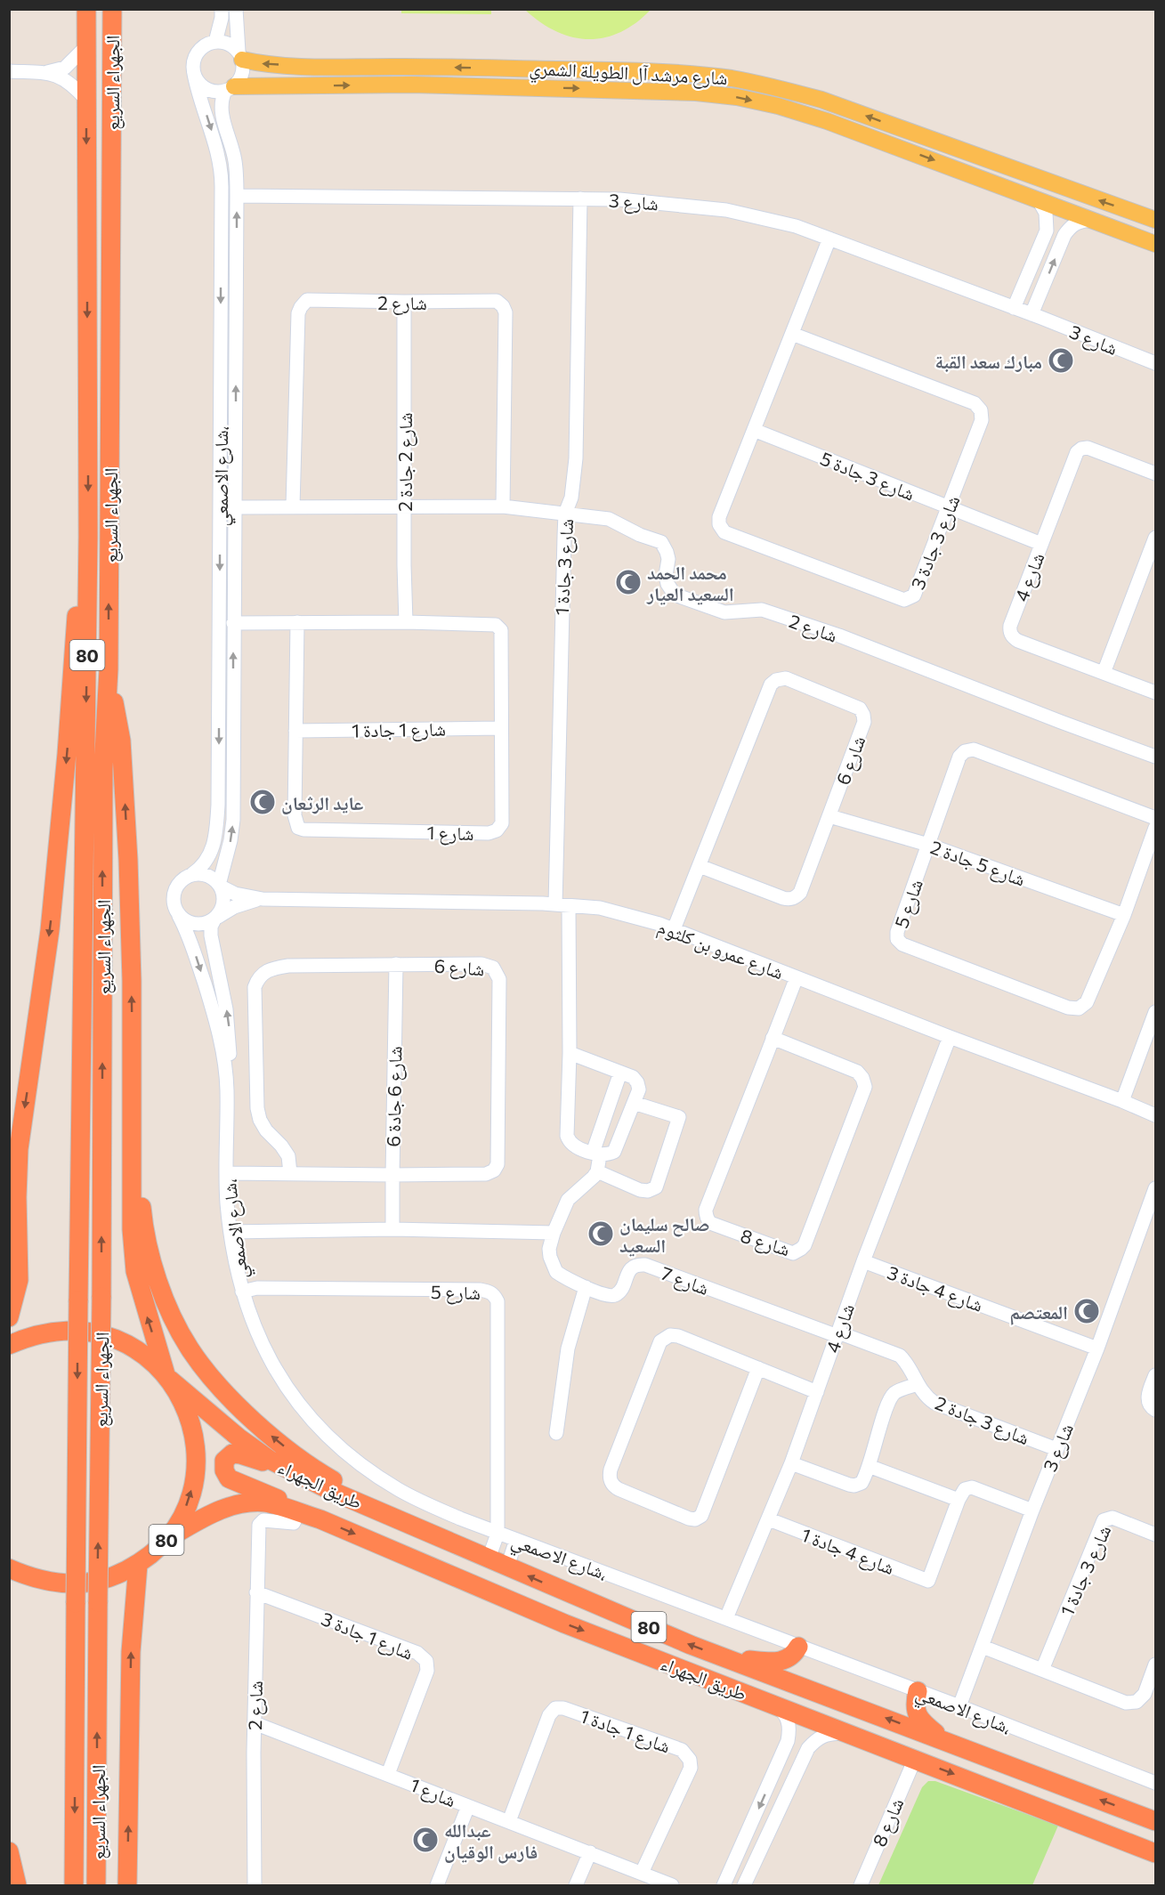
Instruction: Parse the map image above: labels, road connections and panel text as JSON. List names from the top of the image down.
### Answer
{
  "streets": {
    "highway": ["الجهراء السريع", "80", "طريق الجهراء"],
    "main road": ["شارع مرشد آل الطويلة الشمري"],
    "street": [
      "شارع 3",
      "شارع 2",
      "شارع 2 جادة 2",
      "شارع 3 جادة 5",
      "شارع الاصمعي،",
      "شارع 3 جادة 3",
      "شارع 3 جادة 1",
      "شارع 4",
      "شارع 1 جادة 1",
      "شارع 6",
      "شارع 1",
      "شارع 5 جادة 2",
      "شارع 5",
      "شارع عمرو بن كلثوم",
      "شارع 6 جادة 6",
      "شارع 8",
      "شارع 7",
      "شارع 4 جادة 3",
      "شارع 3 جادة 2",
      "شارع 4 جادة 1",
      "شارع 1 جادة 3"
    ]
  },
  "crossings": [
    ["شارع مرشد آل الطويلة الشمري", "شارع الاصمعي،"],
    ["شارع 3", "شارع الاصمعي،"],
    ["شارع 3", "شارع 3 جادة 3"],
    ["شارع 3", "شارع 3 جادة 1"],
    ["شارع 3", "شارع 4 جادة 3"],
    ["شارع 3", "شارع 3 جادة 2"],
    ["شارع 2", "شارع 2 جادة 2"],
    ["شارع 2", "شارع الاصمعي،"],
    ["شارع 2", "شارع 3 جادة 1"],
    ["شارع 2", "شارع 1"],
    ["شارع 2", "طريق الجهراء"],
    ["شارع 2", "شارع 1 جادة 3"],
    ["شارع 2 جادة 2", "شارع 1"],
    ["شارع 3 جادة 5", "شارع 3 جادة 3"],
    ["شارع 3 جادة 5", "شارع 4"],
    ["شارع الاصمعي،", "شارع 4"],
    ["شارع الاصمعي،", "شارع 6"],
    ["شارع الاصمعي،", "شارع 1"],
    ["شارع الاصمعي،", "شارع 5"],
    ["شارع الاصمعي،", "شارع عمرو بن كلثوم"],
    ["شارع 3 جادة 1", "شارع عمرو بن كلثوم"],
    ["شارع 4", "شارع عمرو بن كلثوم"],
    ["شارع 4", "شارع 7"],
    ["شارع 4", "شارع 4 جادة 3"],
    ["شارع 4", "شارع 3 جادة 2"],
    ["شارع 4", "شارع 4 جادة 1"],
    ["80", "طريق الجهراء"],
    ["شارع 1 جادة 1", "شارع 1"],
    ["شارع 6", "شارع 5 جادة 2"],
    ["شارع 6", "شارع عمرو بن كلثوم"],
    ["شارع 6", "شارع 6 جادة 6"],
    ["شارع 1", "شارع 1 جادة 3"],
    ["شارع 5 جادة 2", "شارع 5"],
    ["شارع عمرو بن كلثوم", "شارع 8"],
    ["شارع 8", "طريق الجهراء"],
    ["شارع 7", "شارع 3 جادة 2"]
  ],
  "places": {
    "mosque": [
      "مبارك سعد القبة",
      "محمد الحمد السعيد العيار",
      "عايد الرثعان",
      "صالح سليمان السعيد",
      "المعتصم",
      "عبدالله فارس الوقيان"
    ]
  }
}
